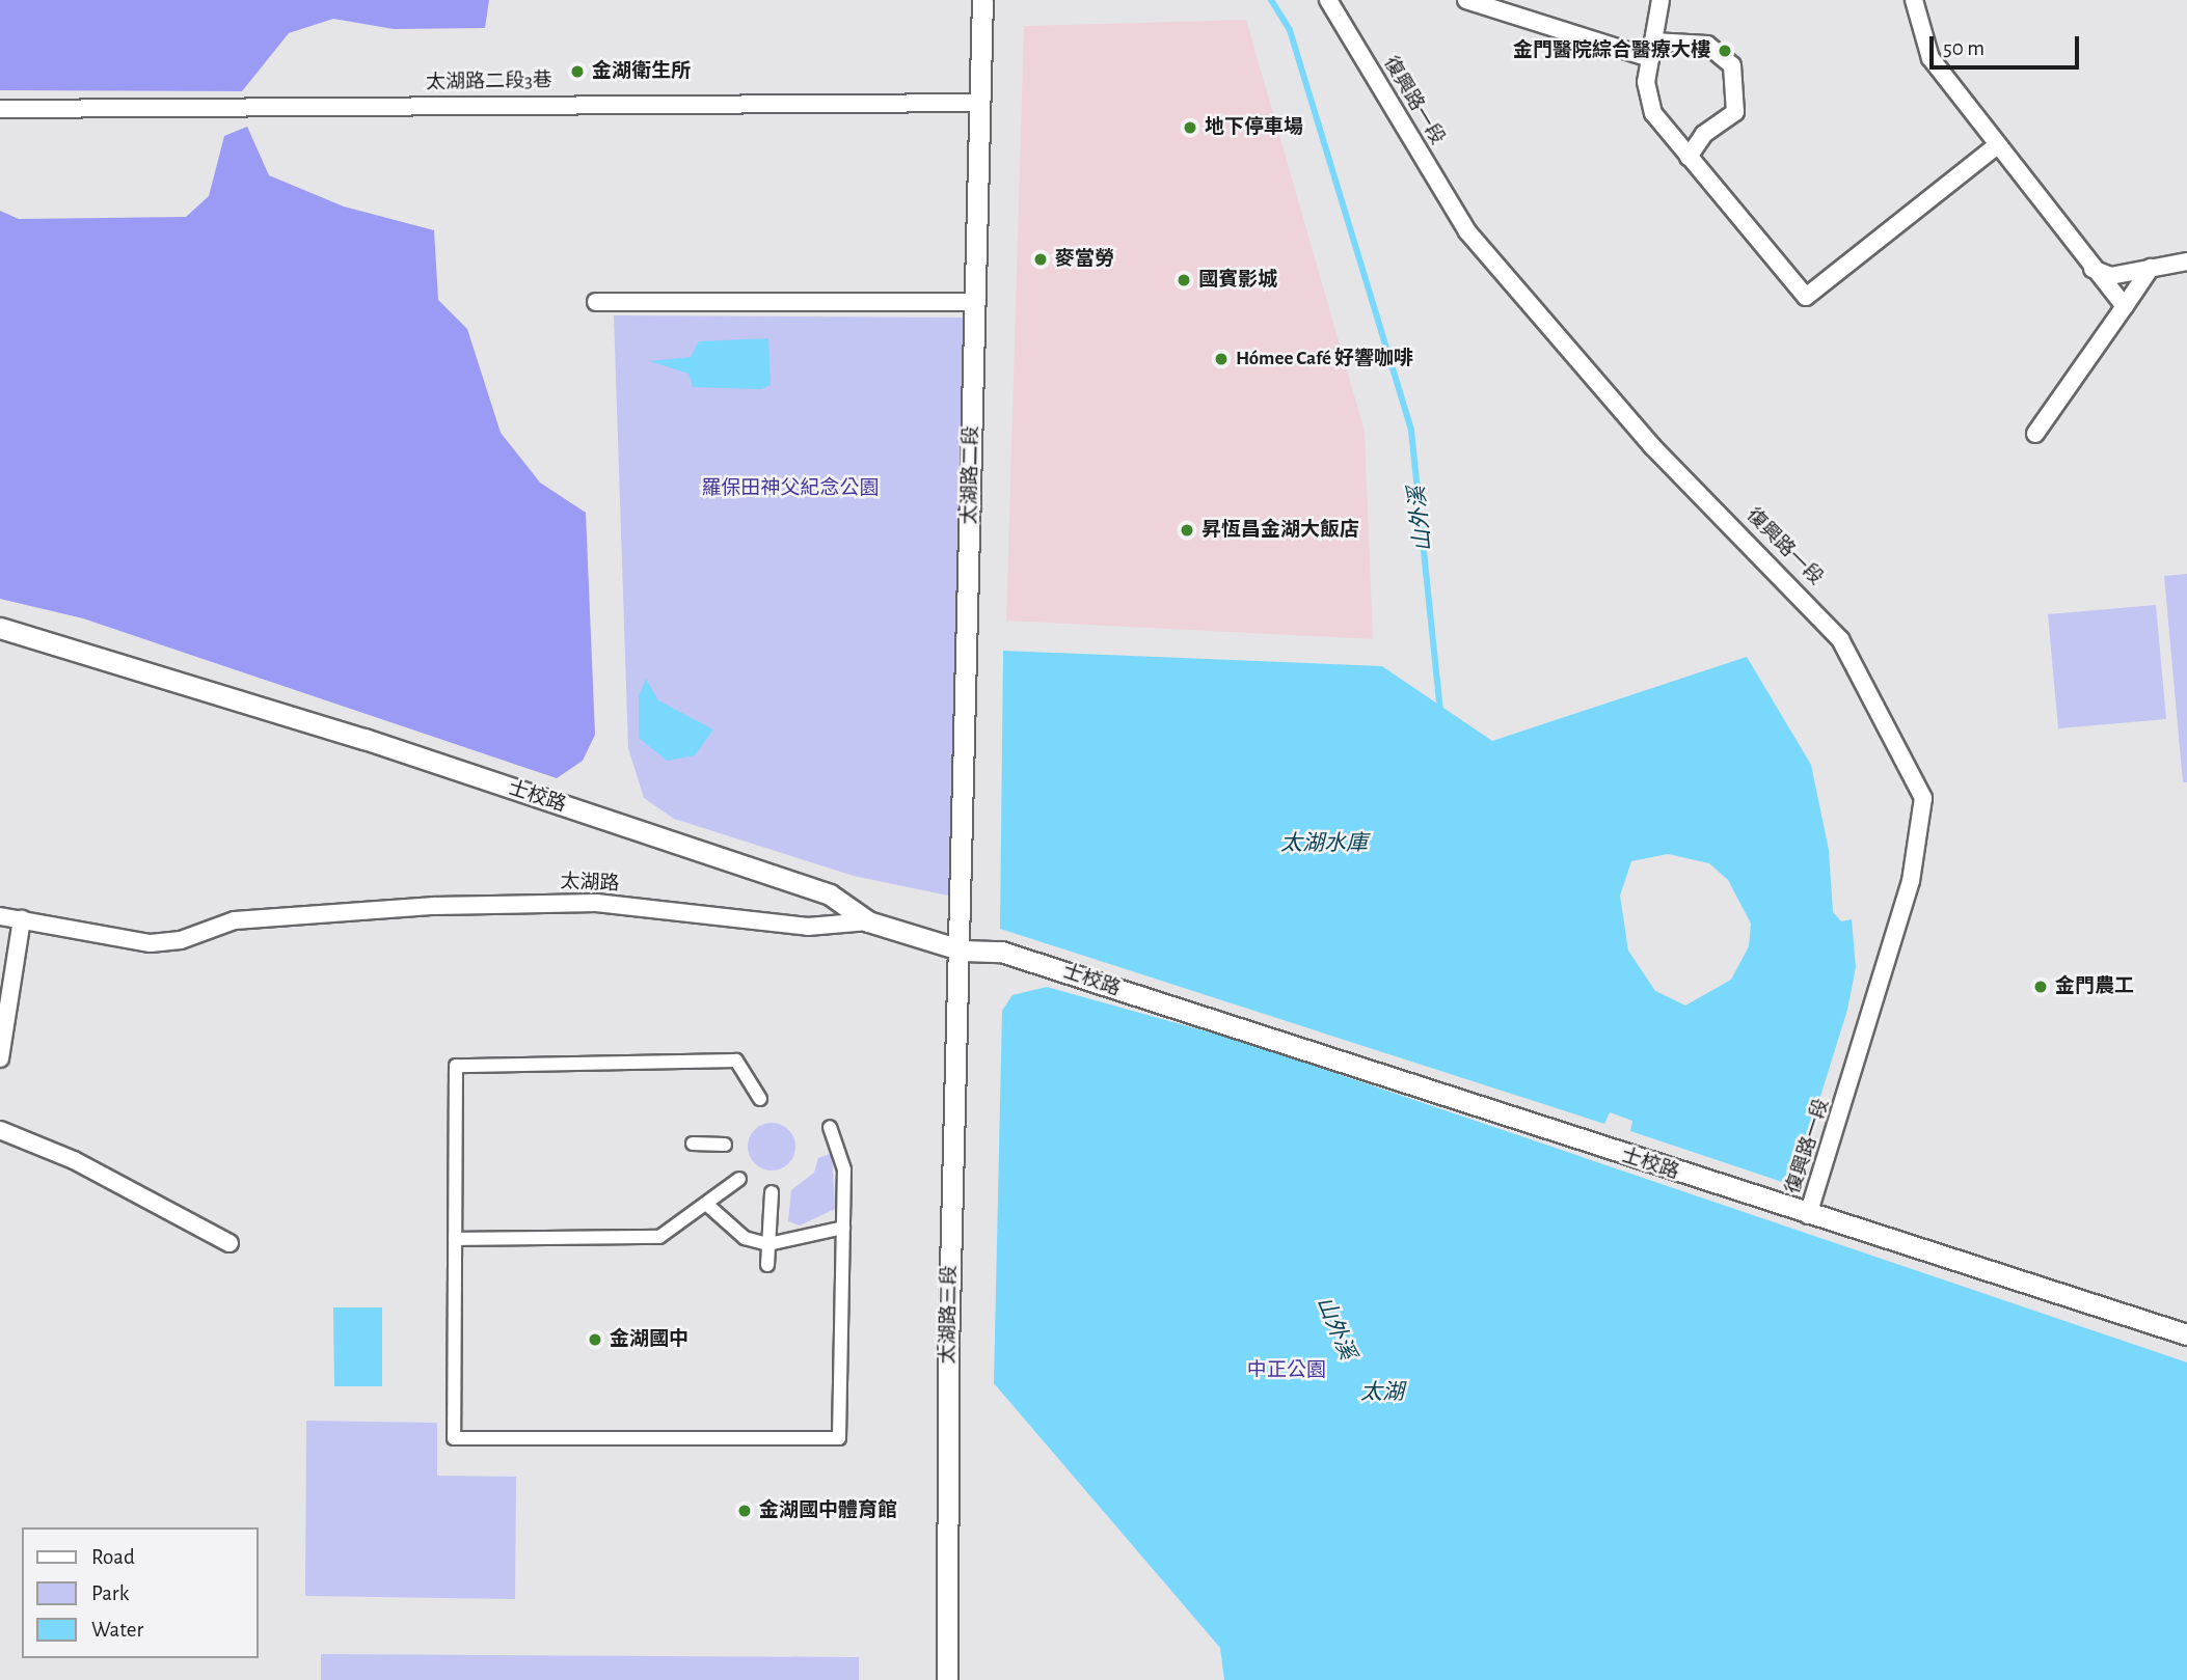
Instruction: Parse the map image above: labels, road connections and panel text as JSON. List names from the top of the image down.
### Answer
{
  "streets": {
    "street": [
      "太湖路二段3巷",
      "復興路一段",
      "太湖路二段",
      "士校路",
      "太湖路",
      "太湖路三段"
    ]
  },
  "crossings": [
    ["太湖路二段3巷", "太湖路二段"],
    ["復興路一段", "士校路"],
    ["太湖路二段", "士校路"],
    ["太湖路二段", "太湖路三段"],
    ["士校路", "太湖路"],
    ["士校路", "太湖路三段"]
  ],
  "water": ["山外溪", "太湖水庫", "太湖"],
  "parks": ["羅保田神父紀念公園", "中正公園"],
  "places": [
    "金門醫院綜合醫療大樓",
    "金湖衛生所",
    "地下停車場",
    "麥當勞",
    "國賓影城",
    "Hómee Café 好響咖啡",
    "昇恆昌金湖大飯店",
    "金門農工",
    "金湖國中",
    "金湖國中體育館"
  ],
  "legend": ["Road", "Park", "Water"],
  "scale_bar": "50 m"
}
